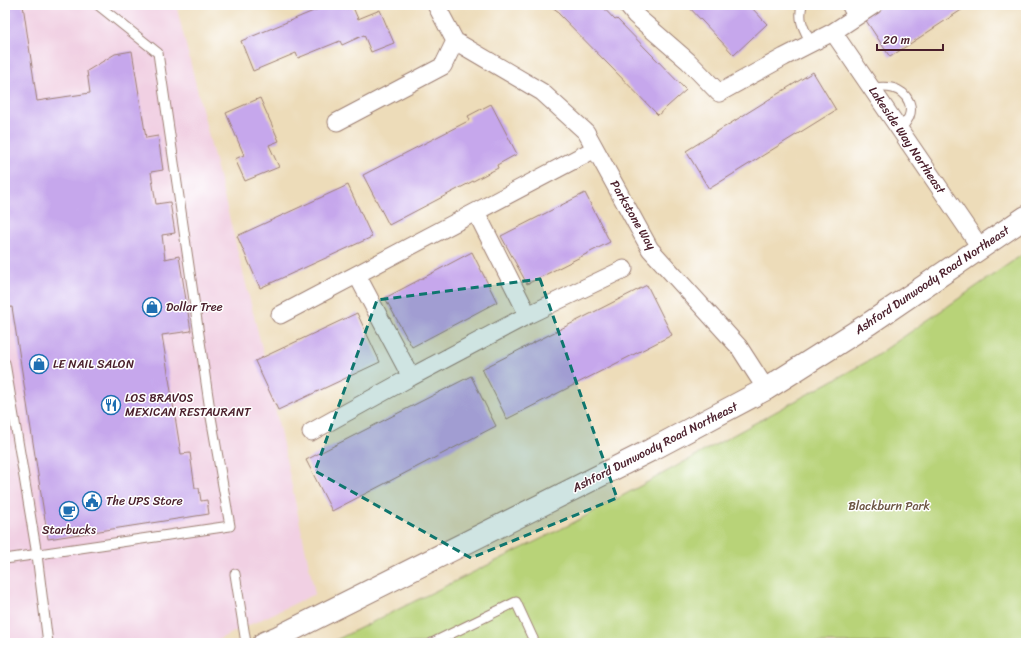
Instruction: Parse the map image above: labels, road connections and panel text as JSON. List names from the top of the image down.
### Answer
{
  "streets": {
    "main road": ["Ashford Dunwoody Road Northeast"],
    "street": ["Lakeside Way Northeast", "Parkstone Way"]
  },
  "crossings": [
    ["Lakeside Way Northeast", "Ashford Dunwoody Road Northeast"],
    ["Parkstone Way", "Ashford Dunwoody Road Northeast"]
  ],
  "parks": ["Blackburn Park"],
  "places": {
    "shop": ["Dollar Tree", "LE NAIL SALON"],
    "restaurant": ["LOS BRAVOS MEXICAN RESTAURANT"],
    "public building": ["The UPS Store"],
    "cafe": ["Starbucks"]
  },
  "scale_bar": "20 m"
}
